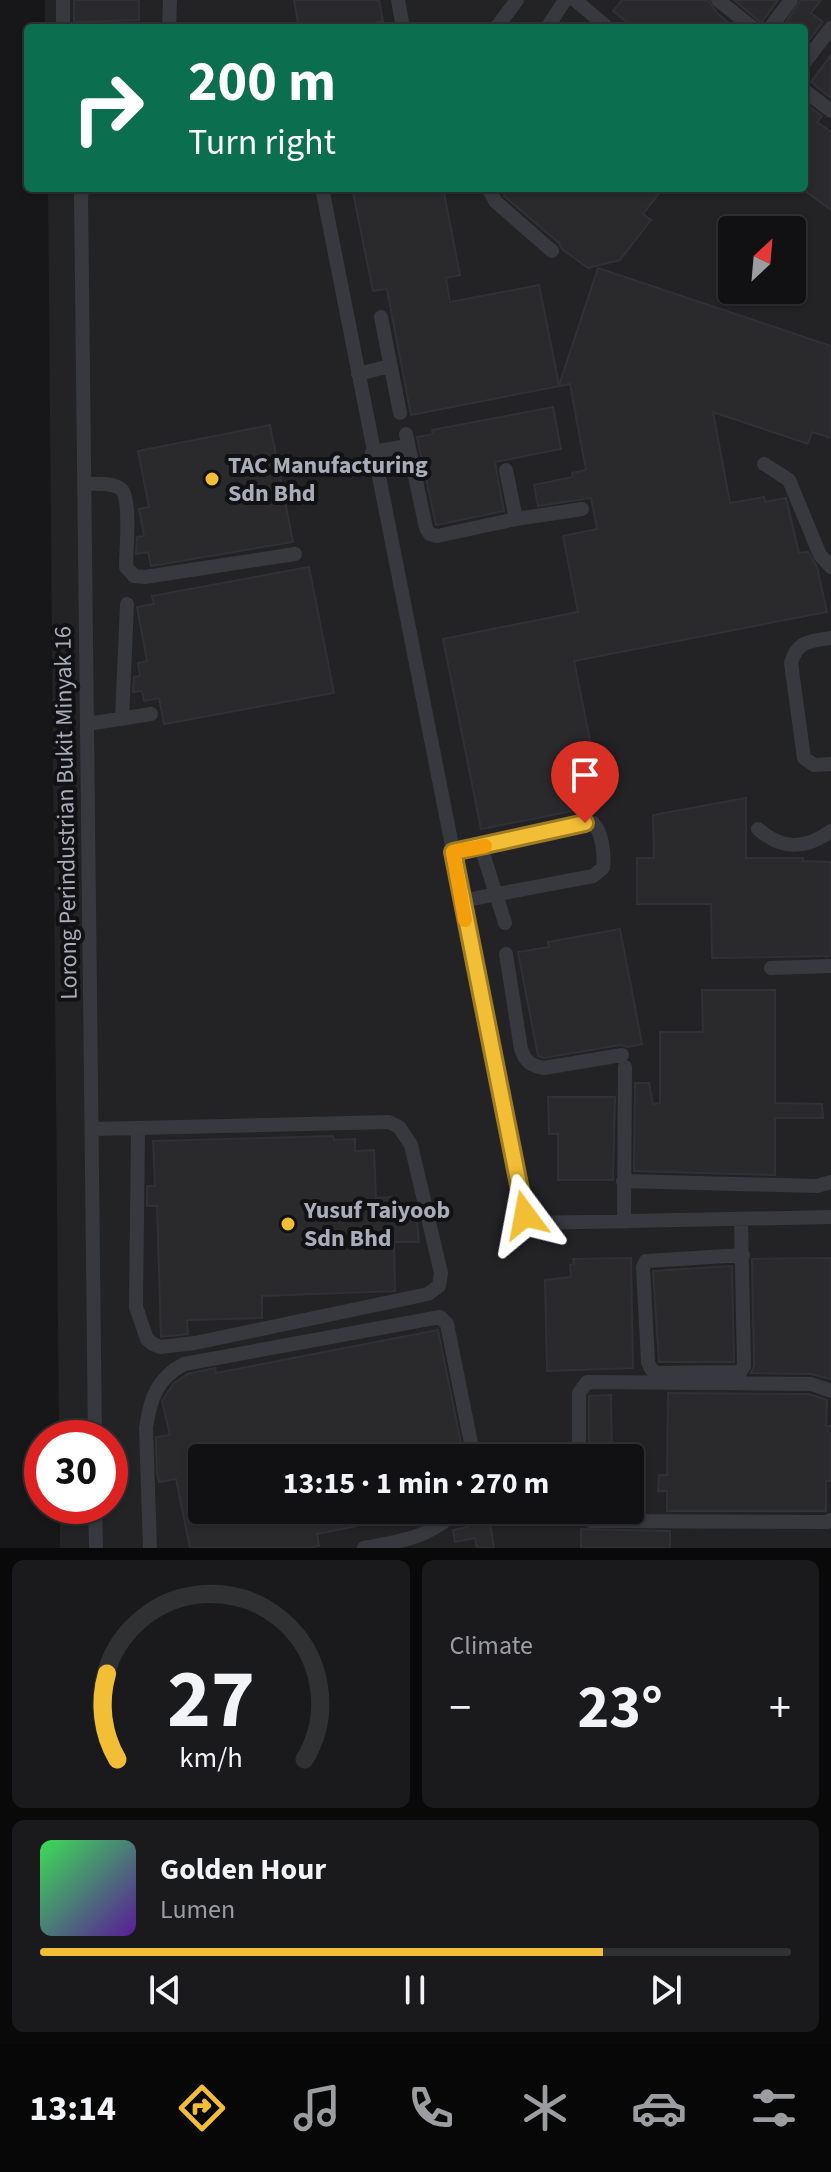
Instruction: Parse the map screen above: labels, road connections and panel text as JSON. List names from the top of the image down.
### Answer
{
  "streets": {
    "street": ["Lorong Perindustrian Bukit Minyak 16"]
  },
  "places": ["TAC Manufacturing Sdn Bhd", "Yusuf Taiyoob Sdn Bhd"],
  "north": "top right",
  "page": {
    "turn": ["200 m", "Turn right"],
    "limit": "30",
    "trip": "13:15 · 1 min · 270 m",
    "tile": "Climate",
    "heat": ["−", "23°", "+"],
    "song": ["Golden Hour", "Lumen"],
    "tabs": "13:14",
    "gauge": ["27", "km/h"]
  }
}
